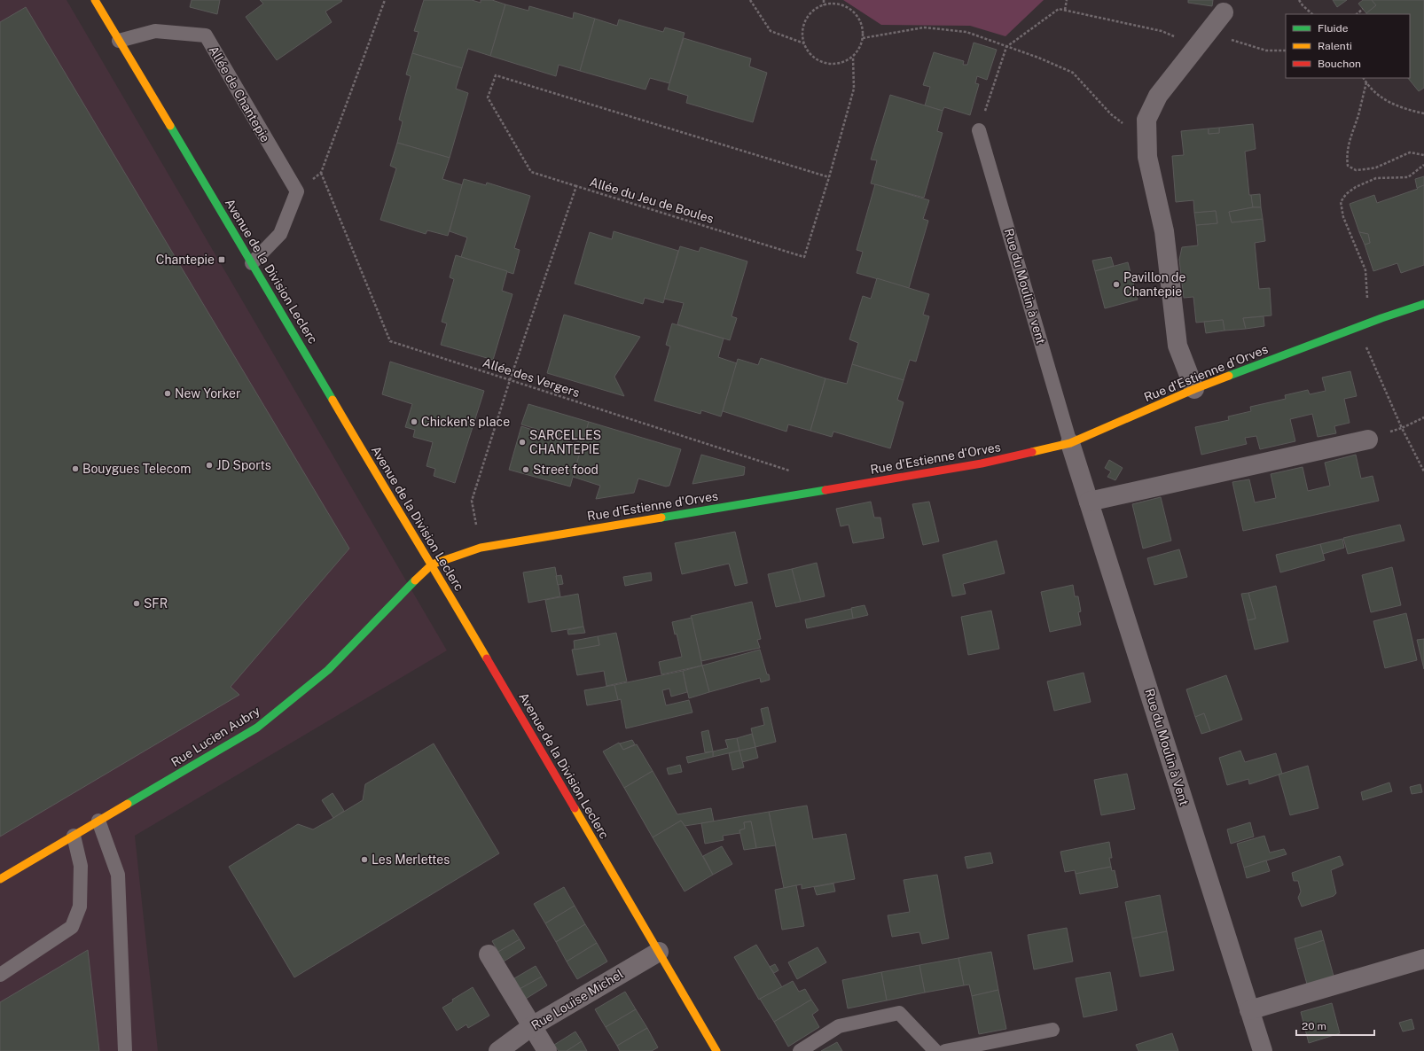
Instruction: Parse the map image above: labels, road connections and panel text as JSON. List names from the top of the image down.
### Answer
{
  "streets": {
    "street": [
      "Avenue de la Division Leclerc",
      "Rue d'Estienne d'Orves",
      "Rue Lucien Aubry",
      "Rue du Moulin à Vent",
      "Rue Louise Michel"
    ],
    "lane": ["Allée de Chantepie", "Rue du Moulin à vent"],
    "path": ["Allée du Jeu de Boules", "Allée des Vergers"]
  },
  "crossings": [
    ["Allée de Chantepie", "Avenue de la Division Leclerc"],
    ["Allée du Jeu de Boules", "Rue d'Estienne d'Orves"],
    ["Allée du Jeu de Boules", "Allée des Vergers"],
    ["Avenue de la Division Leclerc", "Rue d'Estienne d'Orves"],
    ["Avenue de la Division Leclerc", "Rue Lucien Aubry"],
    ["Avenue de la Division Leclerc", "Rue Louise Michel"],
    ["Rue du Moulin à vent", "Rue d'Estienne d'Orves"],
    ["Rue du Moulin à vent", "Rue du Moulin à Vent"],
    ["Rue d'Estienne d'Orves", "Rue Lucien Aubry"],
    ["Rue d'Estienne d'Orves", "Rue du Moulin à Vent"]
  ],
  "places": {
    "transit": ["Chantepie"],
    "other": [
      "Pavillon de Chantepie",
      "New Yorker",
      "Chicken's place",
      "SARCELLES CHANTEPIE",
      "JD Sports",
      "Bouygues Telecom",
      "Street food",
      "SFR",
      "Les Merlettes"
    ]
  },
  "legend": ["Fluide", "Ralenti", "Bouchon"],
  "scale_bar": "20 m"
}
